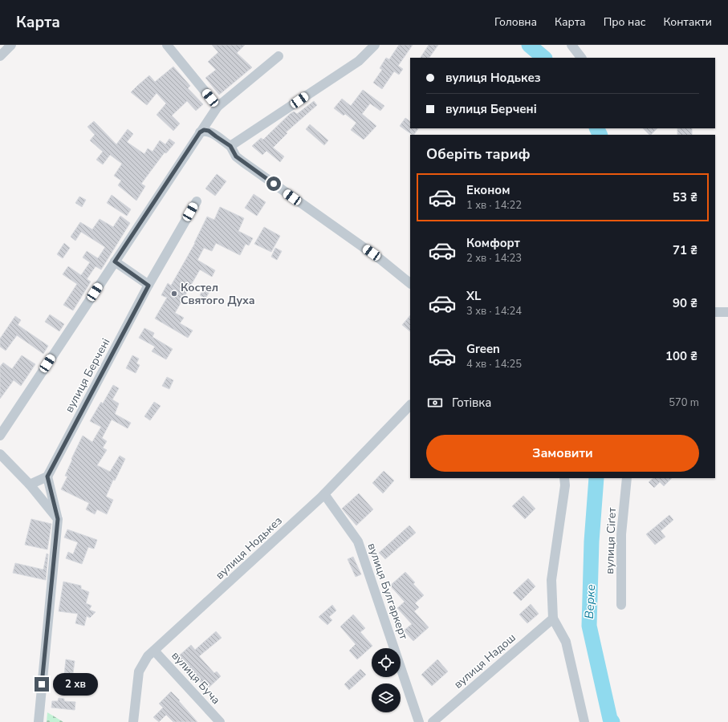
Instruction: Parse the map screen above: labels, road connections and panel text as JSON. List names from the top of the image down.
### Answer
{
  "streets": {
    "street": [
      "вулиця Берчені",
      "вулиця Сіґет",
      "вулиця Нодькез",
      "вулиця Булгаркерт",
      "вулиця Надош",
      "вулиця Буча"
    ]
  },
  "crossings": [
    ["вулиця Нодькез", "вулиця Булгаркерт"],
    ["вулиця Нодькез", "вулиця Буча"]
  ],
  "water": ["Верке"],
  "places": ["Костел Святого Духа"],
  "page": {
    "header": "Карта",
    "nav": [
      "Головна",
      "Карта",
      "Про нас",
      "Контакти"
    ],
    "banner": ["вулиця Нодькез", "вулиця Берчені"],
    "heading": "Оберіть тариф",
    "list": [
      {
        "name": "Економ",
        "note": "1 хв · 14:22",
        "value": "53 ₴"
      },
      {
        "name": "Комфорт",
        "note": "2 хв · 14:23",
        "value": "71 ₴"
      },
      {
        "name": "XL",
        "note": "3 хв · 14:24",
        "value": "90 ₴"
      },
      {
        "name": "Green",
        "note": "4 хв · 14:25",
        "value": "100 ₴"
      }
    ],
    "pay": ["Готівка", "570 m"],
    "buttons": "Замовити",
    "bubble": "2 хв"
  }
}
